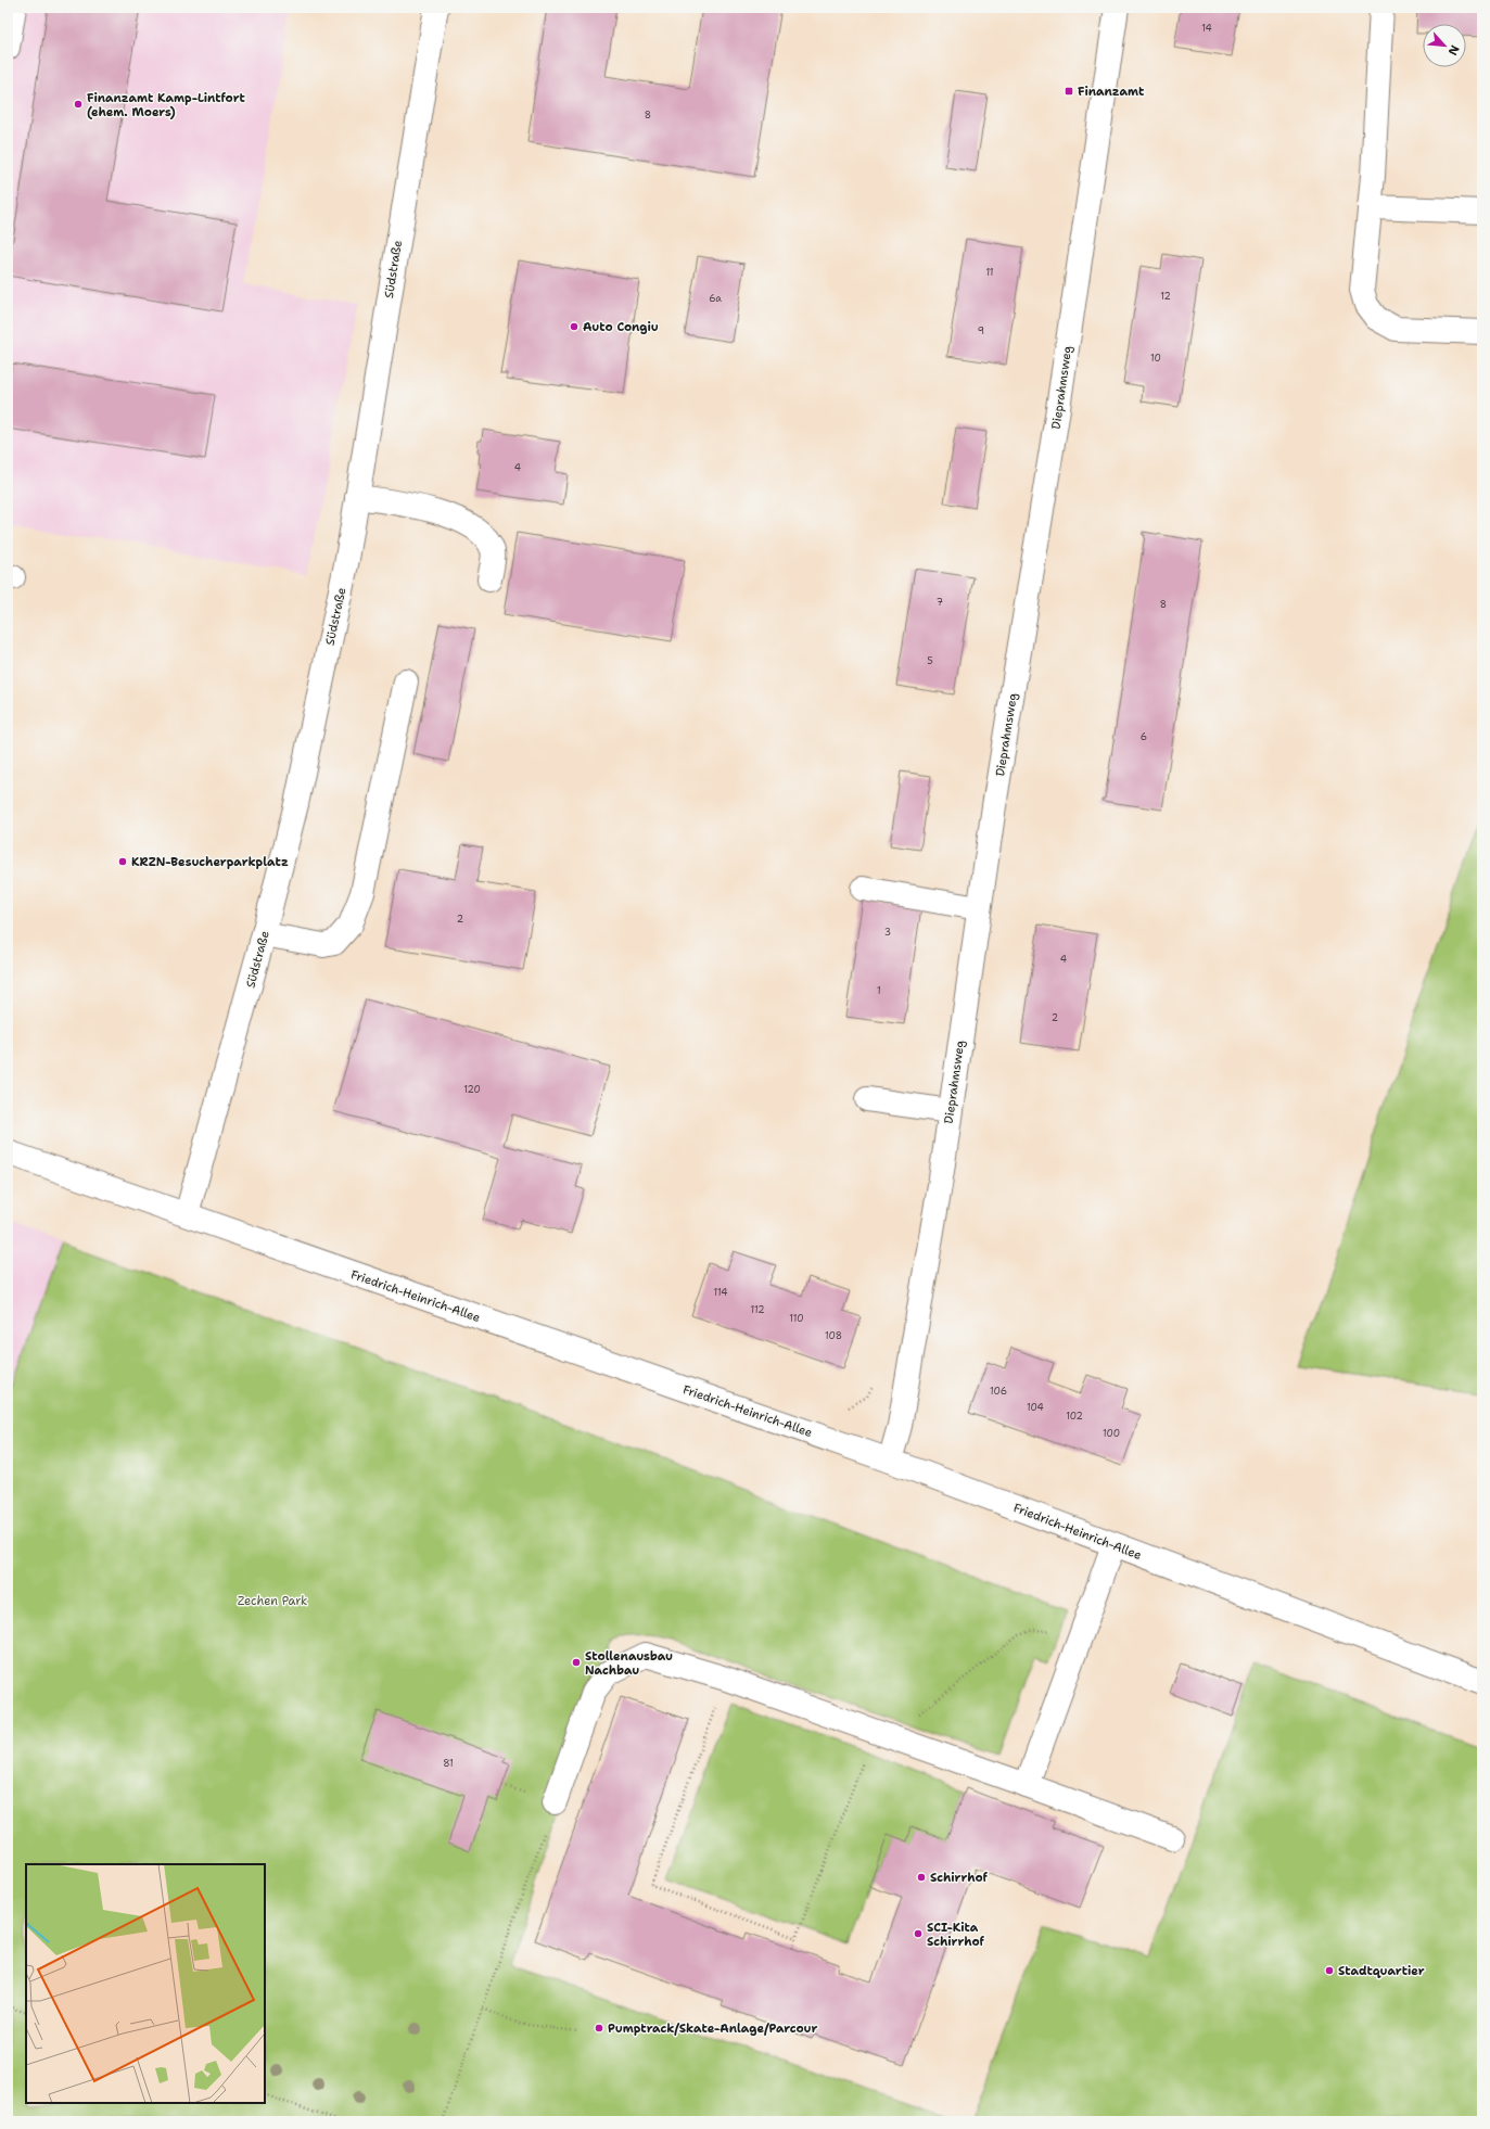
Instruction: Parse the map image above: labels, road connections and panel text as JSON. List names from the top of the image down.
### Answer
{
  "streets": {
    "street": ["Südstraße", "Dieprahmsweg", "Friedrich-Heinrich-Allee"]
  },
  "crossings": [
    ["Südstraße", "Friedrich-Heinrich-Allee"],
    ["Dieprahmsweg", "Friedrich-Heinrich-Allee"]
  ],
  "parks": ["Zechen Park"],
  "places": {
    "transit": ["Finanzamt"],
    "other": [
      "Finanzamt Kamp-Lintfort (ehem. Moers)",
      "Auto Congiu",
      "KRZN-Besucherparkplatz",
      "Stollenausbau Nachbau",
      "Schirrhof",
      "SCI-Kita Schirrhof",
      "Stadtquartier",
      "Pumptrack/Skate-Anlage/Parcour"
    ]
  },
  "house_numbers": [
    "14",
    "8",
    "11",
    "12",
    "6a",
    "9",
    "10",
    "4",
    "7",
    "8",
    "5",
    "6",
    "2",
    "3",
    "4",
    "1",
    "2",
    "120",
    "114",
    "112",
    "110",
    "108",
    "106",
    "104",
    "102",
    "100",
    "81"
  ],
  "north": "bottom right"
}
